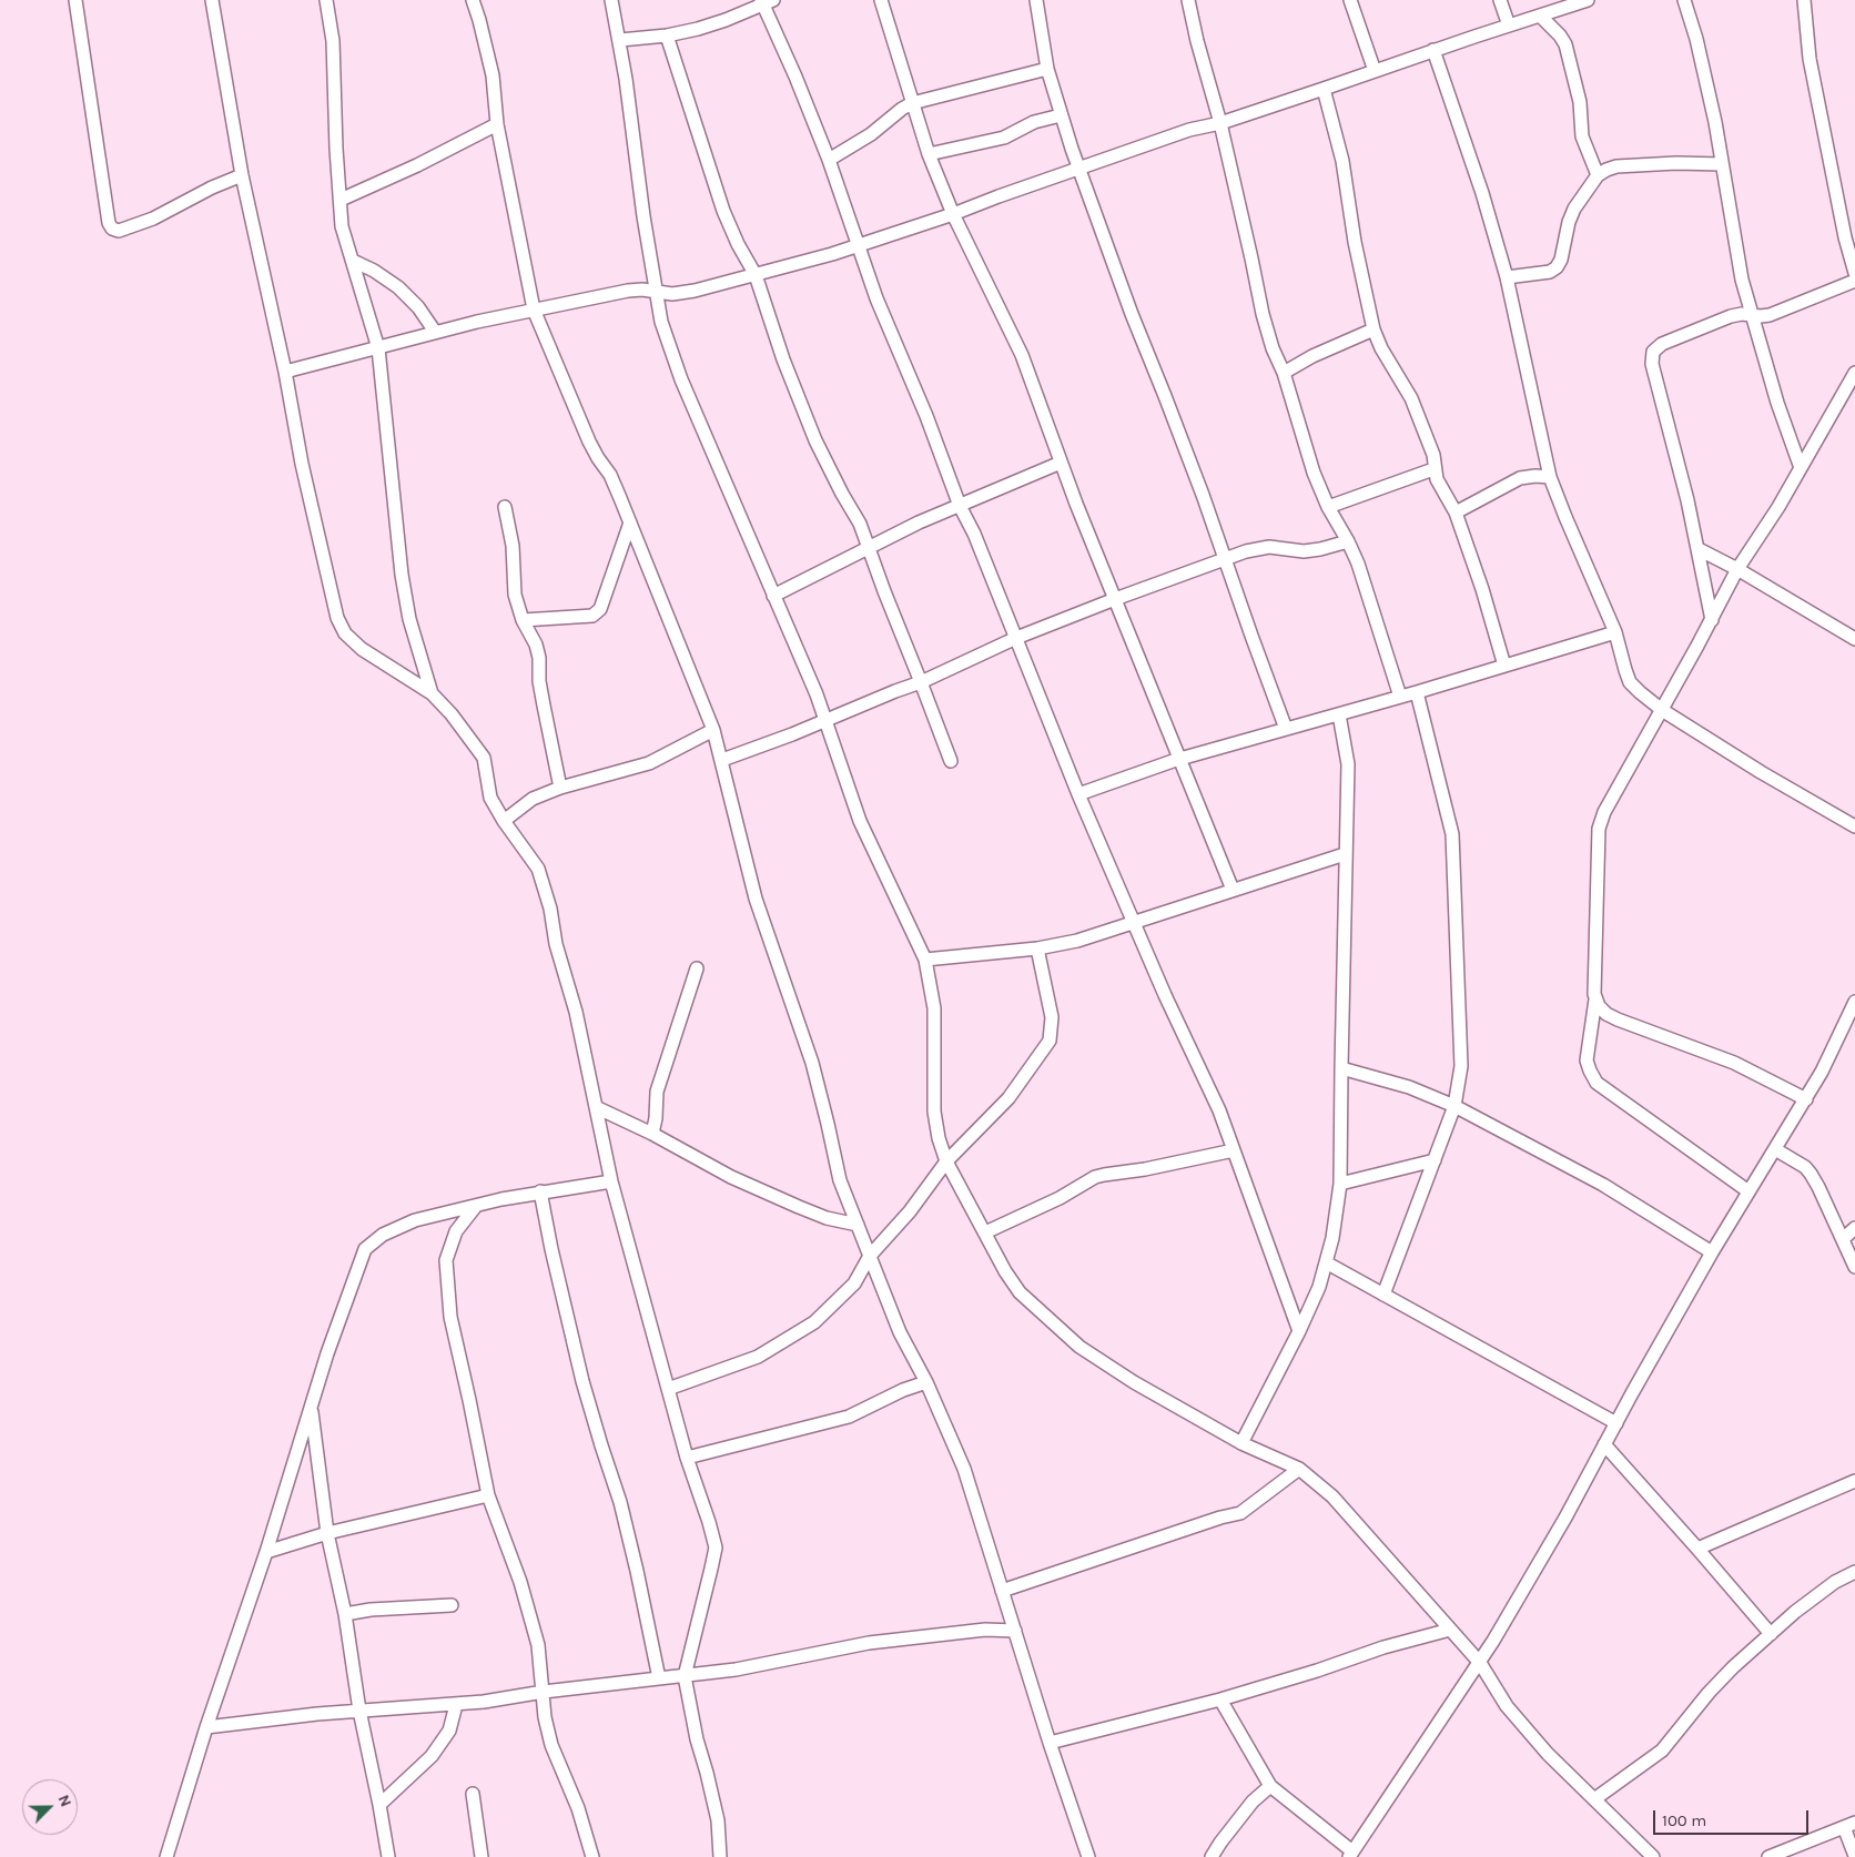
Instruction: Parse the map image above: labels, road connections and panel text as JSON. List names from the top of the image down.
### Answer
{
  "scale_bar": "100 m",
  "north": "top right"
}
